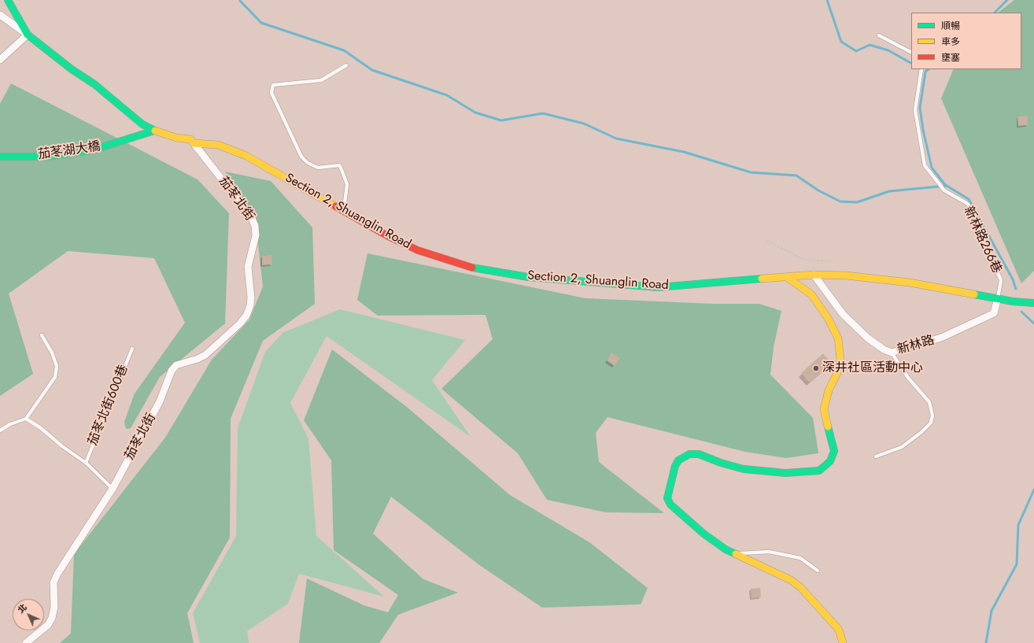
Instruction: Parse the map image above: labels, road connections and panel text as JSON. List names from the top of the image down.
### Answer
{
  "streets": {
    "street": [
      "茄苳湖大橋",
      "茄苳北街",
      "Section 2, Shuanglin Road",
      "新林路"
    ],
    "lane": ["新林路266巷", "茄苳北街600巷"]
  },
  "crossings": [
    ["茄苳北街", "Section 2, Shuanglin Road"],
    ["茄苳北街", "茄苳北街600巷"],
    ["新林路266巷", "新林路"]
  ],
  "places": ["深井社區活動中心"],
  "legend": ["順暢", "車多", "壅塞"],
  "north": "top left"
}
